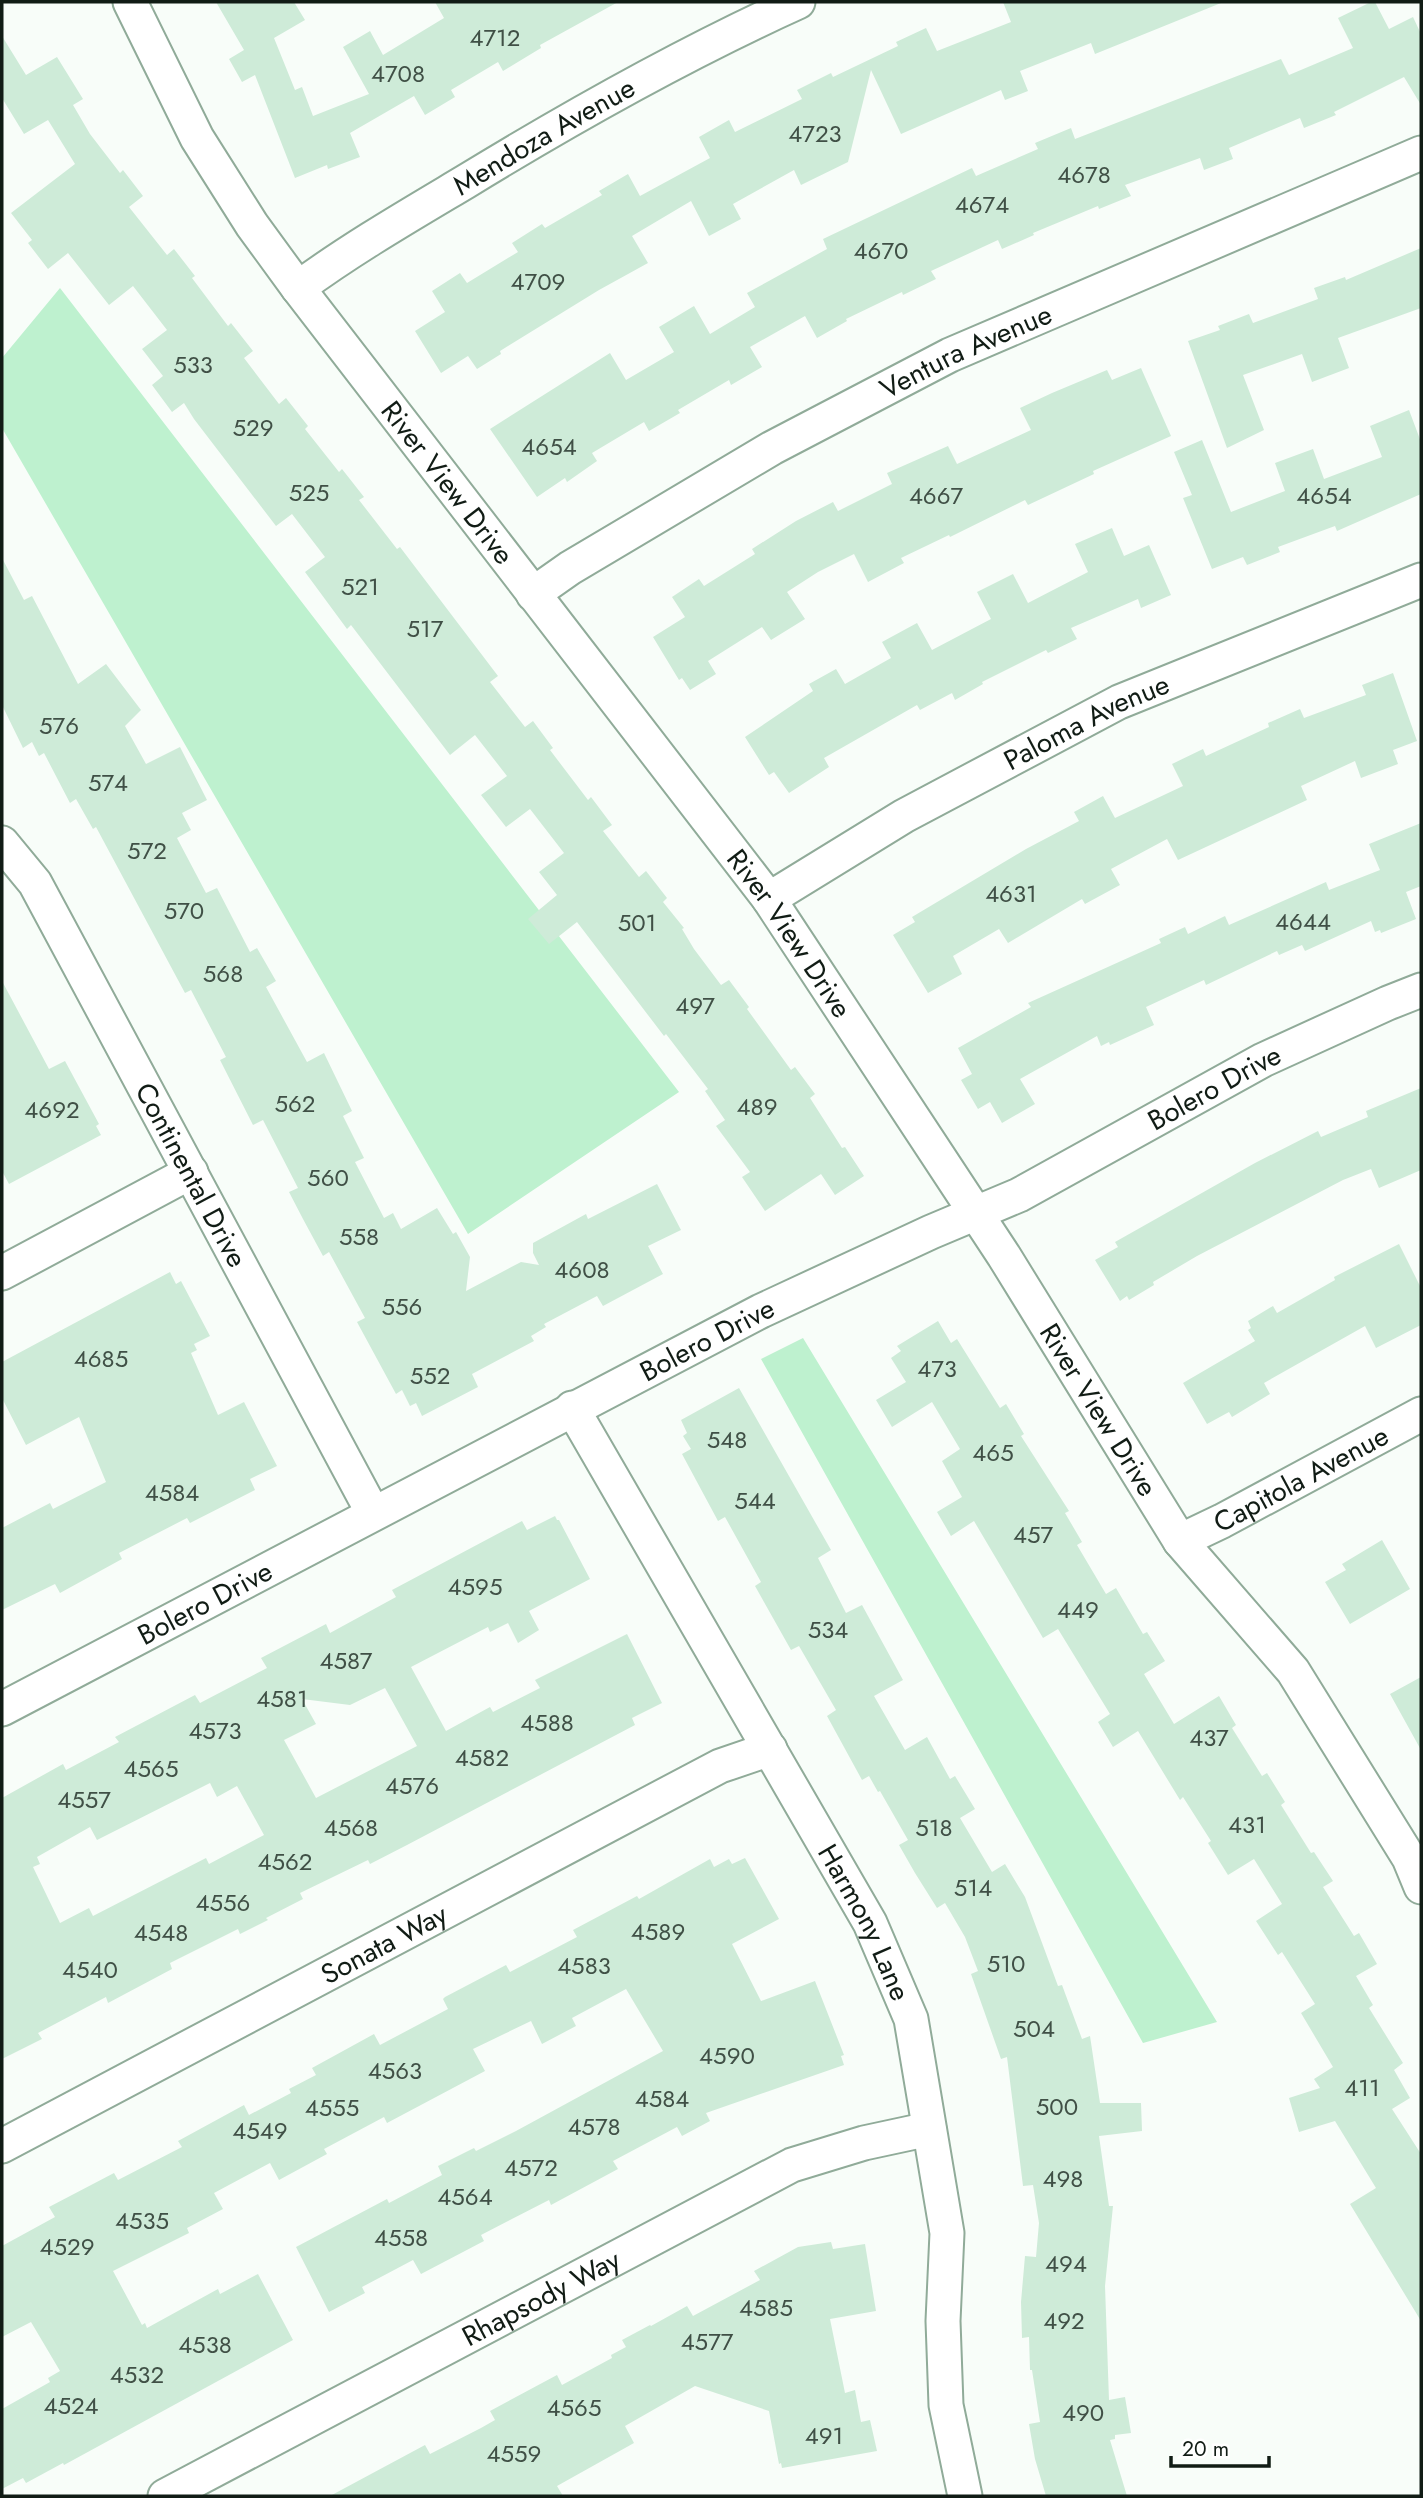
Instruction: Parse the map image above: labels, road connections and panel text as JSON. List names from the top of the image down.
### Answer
{
  "streets": {
    "street": [
      "Mendoza Avenue",
      "Ventura Avenue",
      "River View Drive",
      "Paloma Avenue",
      "Bolero Drive",
      "Continental Drive",
      "Capitola Avenue",
      "Harmony Lane",
      "Sonata Way",
      "Rhapsody Way"
    ]
  },
  "crossings": [
    ["Mendoza Avenue", "River View Drive"],
    ["Ventura Avenue", "River View Drive"],
    ["River View Drive", "Paloma Avenue"],
    ["River View Drive", "Bolero Drive"],
    ["River View Drive", "Capitola Avenue"],
    ["Bolero Drive", "Continental Drive"],
    ["Bolero Drive", "Harmony Lane"],
    ["Harmony Lane", "Sonata Way"],
    ["Harmony Lane", "Rhapsody Way"]
  ],
  "house_numbers": [
    "4712",
    "4708",
    "4723",
    "4678",
    "4674",
    "4670",
    "4709",
    "533",
    "529",
    "4654",
    "525",
    "4667",
    "4654",
    "521",
    "517",
    "576",
    "574",
    "572",
    "4631",
    "570",
    "4644",
    "501",
    "568",
    "497",
    "562",
    "489",
    "4692",
    "560",
    "558",
    "4608",
    "556",
    "4685",
    "473",
    "552",
    "548",
    "465",
    "4584",
    "544",
    "457",
    "4595",
    "449",
    "534",
    "4587",
    "4581",
    "4588",
    "4573",
    "437",
    "4582",
    "4565",
    "4576",
    "4557",
    "431",
    "4568",
    "518",
    "4562",
    "514",
    "4556",
    "4589",
    "4548",
    "510",
    "4583",
    "4540",
    "504",
    "4590",
    "4563",
    "411",
    "4584",
    "500",
    "4555",
    "4578",
    "4549",
    "4572",
    "498",
    "4564",
    "4535",
    "4558",
    "4529",
    "494",
    "4585",
    "492",
    "4577",
    "4538",
    "4532",
    "4524",
    "4565",
    "490",
    "491",
    "4559"
  ],
  "scale_bar": "20 m"
}
